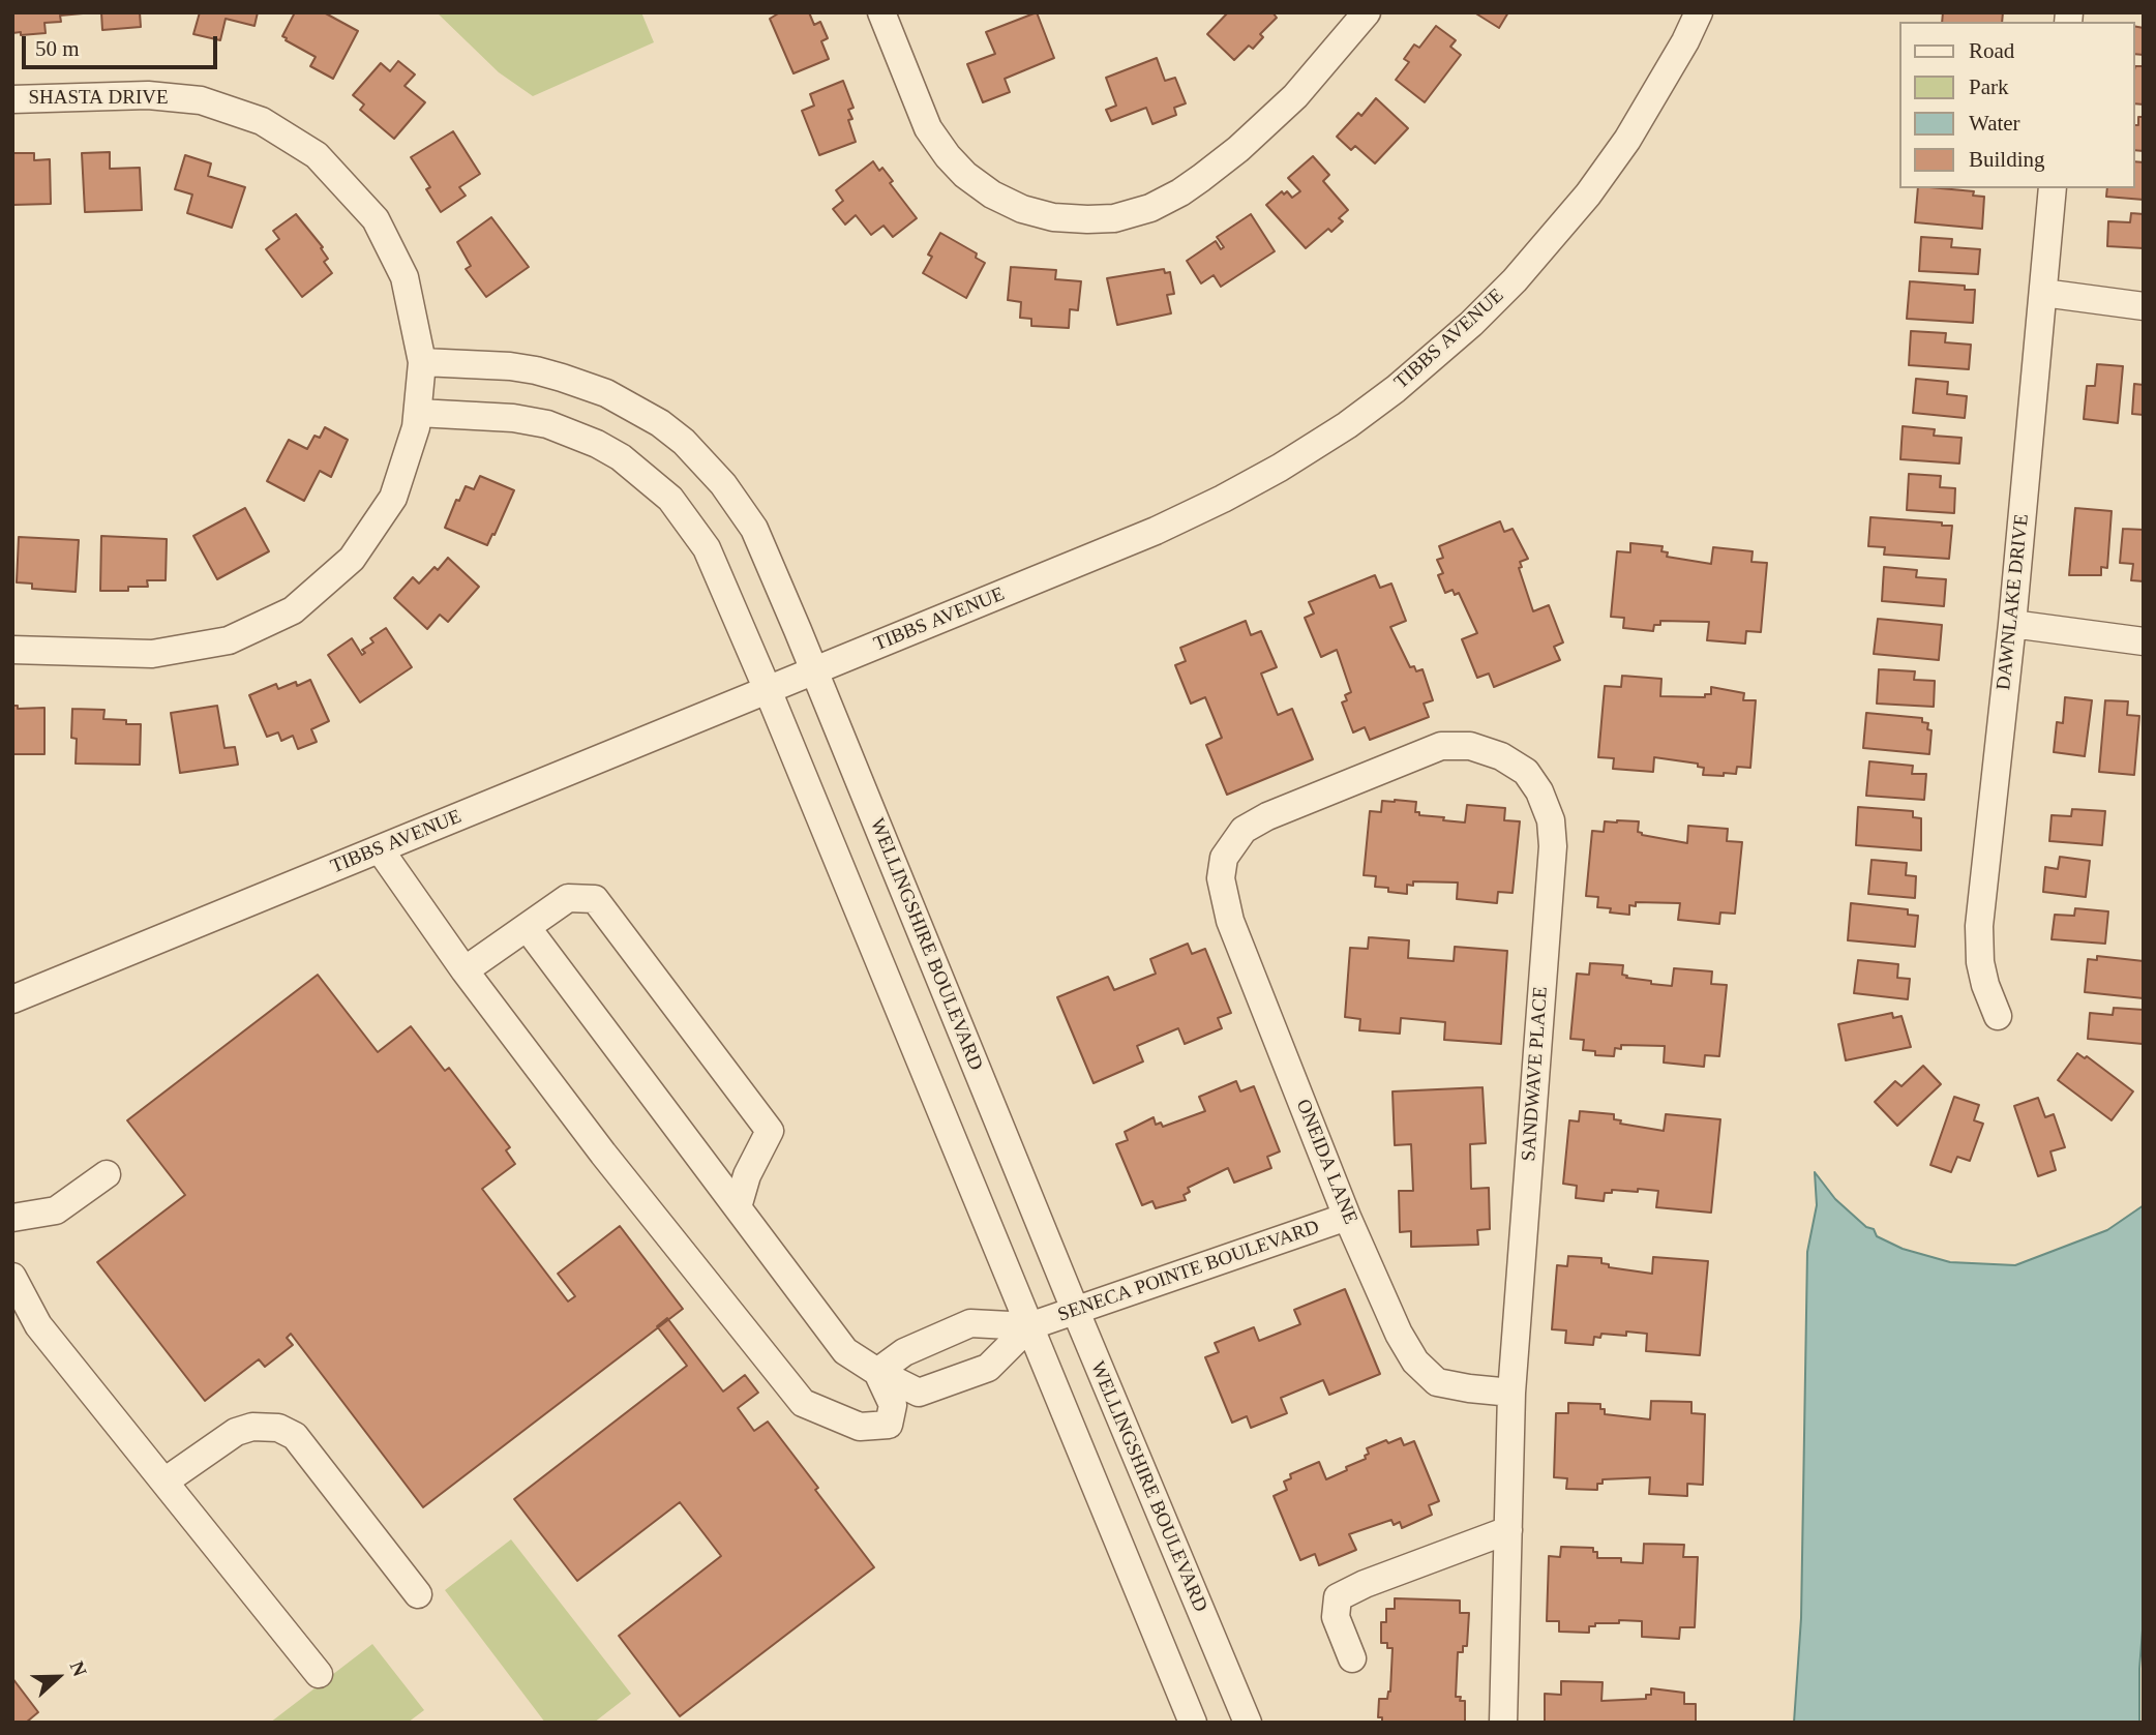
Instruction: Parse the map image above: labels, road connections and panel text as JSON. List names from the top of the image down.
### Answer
{
  "streets": {
    "street": [
      "SHASTA DRIVE",
      "TIBBS AVENUE",
      "DAWNLAKE DRIVE",
      "WELLINGSHIRE BOULEVARD",
      "SANDWAVE PLACE",
      "ONEIDA LANE",
      "SENECA POINTE BOULEVARD"
    ]
  },
  "crossings": [
    ["SHASTA DRIVE", "WELLINGSHIRE BOULEVARD"],
    ["TIBBS AVENUE", "WELLINGSHIRE BOULEVARD"],
    ["WELLINGSHIRE BOULEVARD", "SENECA POINTE BOULEVARD"],
    ["SANDWAVE PLACE", "ONEIDA LANE"],
    ["ONEIDA LANE", "SENECA POINTE BOULEVARD"]
  ],
  "legend": [
    "Road",
    "Park",
    "Water",
    "Building"
  ],
  "scale_bar": "50 m",
  "north": "right"
}
